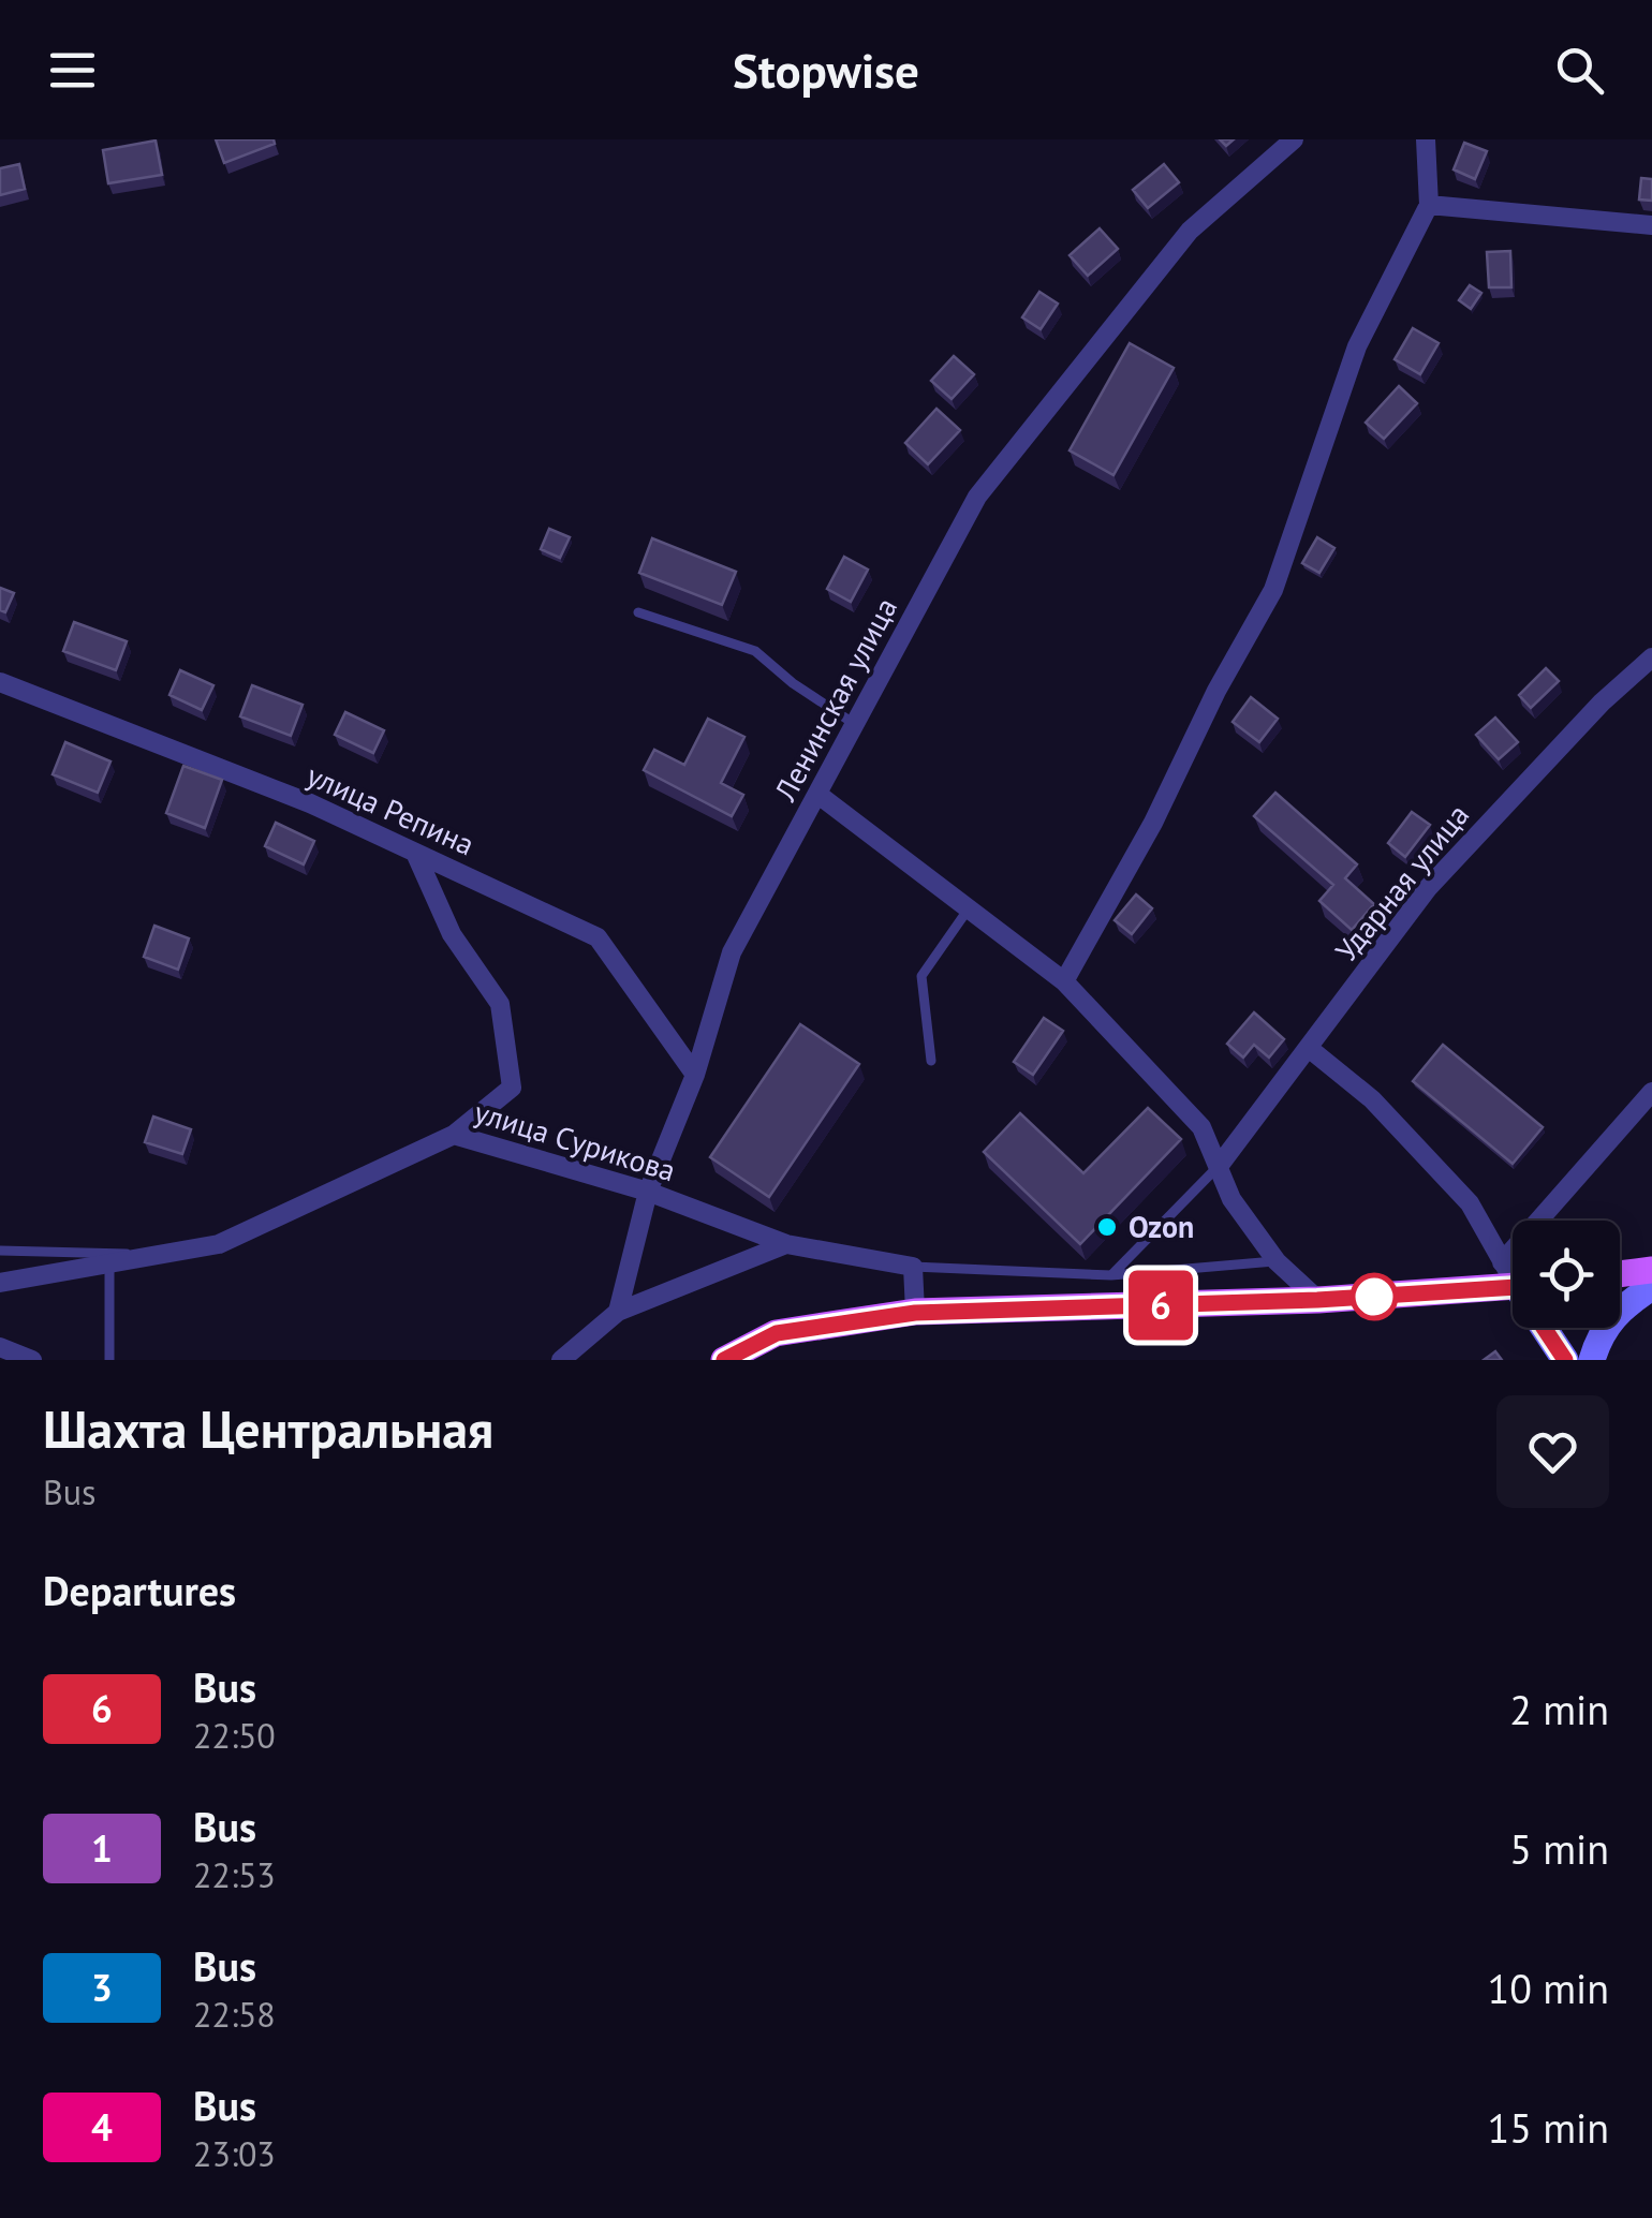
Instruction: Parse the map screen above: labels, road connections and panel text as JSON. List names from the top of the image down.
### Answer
{
  "streets": {
    "street": [
      "Ленинская улица",
      "улица Репина",
      "Ударная улица",
      "улица Сурикова"
    ]
  },
  "crossings": [
    ["Ленинская улица", "улица Репина"],
    ["Ленинская улица", "улица Сурикова"]
  ],
  "places": ["Ozon"],
  "lines": ["bus line 6"],
  "page": {
    "header": "Stopwise",
    "on_map": "6",
    "heading": [
      ["Шахта Центральная", "Bus"],
      "Departures"
    ],
    "list": [
      {
        "mark": "6",
        "name": "Bus",
        "note": "22:50",
        "value": "2 min"
      },
      {
        "mark": "1",
        "name": "Bus",
        "note": "22:53",
        "value": "5 min"
      },
      {
        "mark": "3",
        "name": "Bus",
        "note": "22:58",
        "value": "10 min"
      },
      {
        "mark": "4",
        "name": "Bus",
        "note": "23:03",
        "value": "15 min"
      }
    ]
  }
}
